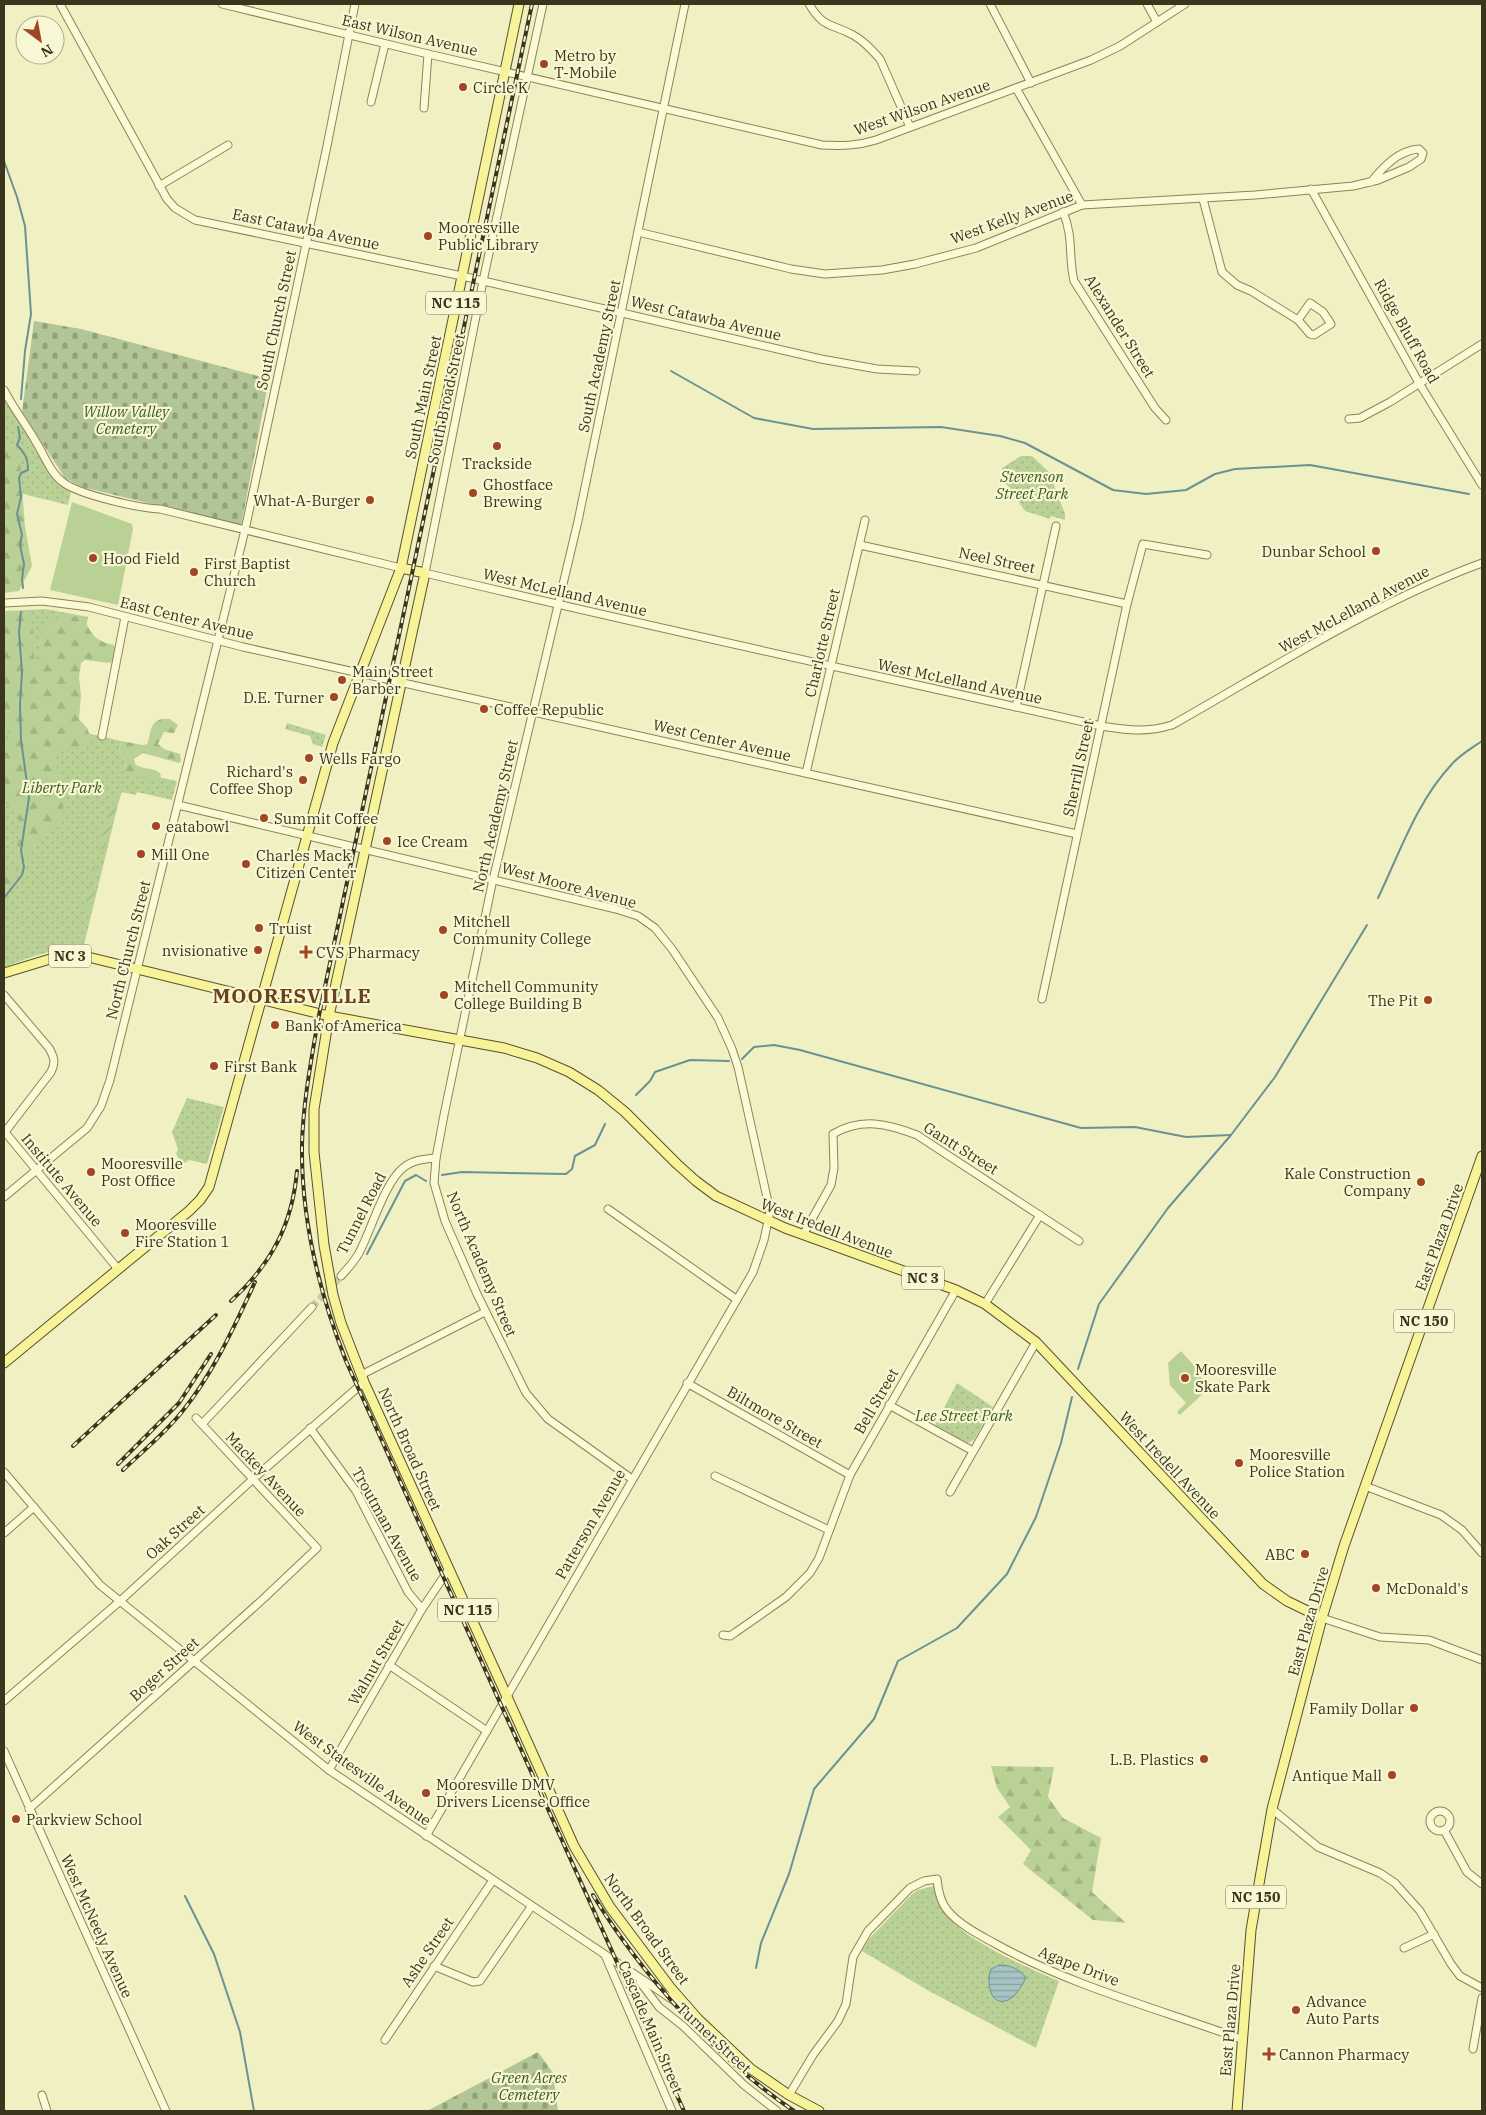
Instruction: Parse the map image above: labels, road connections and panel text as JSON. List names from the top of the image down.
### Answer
{
  "streets": {
    "main road": [
      "NC 115",
      "South Main Street",
      "South Broad Street",
      "West McLelland Avenue",
      "NC 3",
      "West Iredell Avenue",
      "East Plaza Drive",
      "NC 150",
      "North Broad Street"
    ],
    "street": [
      "East Wilson Avenue",
      "West Wilson Avenue",
      "West Kelly Avenue",
      "East Catawba Avenue",
      "West Catawba Avenue",
      "South Church Street",
      "Alexander Street",
      "Ridge Bluff Road",
      "South Academy Street",
      "Neel Street",
      "East Center Avenue",
      "Charlotte Street",
      "West Center Avenue",
      "Sherrill Street",
      "North Academy Street",
      "West Moore Avenue",
      "North Church Street",
      "Gantt Street",
      "Institute Avenue",
      "Tunnel Road",
      "Bell Street",
      "Biltmore Street",
      "Mackey Avenue",
      "Troutman Avenue",
      "Patterson Avenue",
      "Oak Street",
      "Walnut Street",
      "Boger Street",
      "West Statesville Avenue",
      "West McNeely Avenue",
      "Ashe Street",
      "Agape Drive",
      "Cascade Main Street",
      "Turner Street"
    ]
  },
  "crossings": [
    ["East Wilson Avenue", "West Wilson Avenue"],
    ["East Wilson Avenue", "South Church Street"],
    ["East Wilson Avenue", "South Main Street"],
    ["West Wilson Avenue", "South Academy Street"],
    ["West Wilson Avenue", "South Main Street"],
    ["West Wilson Avenue", "South Broad Street"],
    ["West Kelly Avenue", "Alexander Street"],
    ["West Kelly Avenue", "Ridge Bluff Road"],
    ["West Kelly Avenue", "South Academy Street"],
    ["East Catawba Avenue", "West Catawba Avenue"],
    ["East Catawba Avenue", "South Church Street"],
    ["East Catawba Avenue", "South Main Street"],
    ["West Catawba Avenue", "South Academy Street"],
    ["West Catawba Avenue", "South Main Street"],
    ["West Catawba Avenue", "South Broad Street"],
    ["South Church Street", "East Center Avenue"],
    ["South Church Street", "North Church Street"],
    ["South Academy Street", "West McLelland Avenue"],
    ["South Academy Street", "West Center Avenue"],
    ["South Academy Street", "North Academy Street"],
    ["South Main Street", "West McLelland Avenue"],
    ["South Main Street", "East Center Avenue"],
    ["South Main Street", "West Center Avenue"],
    ["South Main Street", "West Moore Avenue"],
    ["South Main Street", "NC 3"],
    ["South Main Street", "Institute Avenue"],
    ["South Main Street", "West Iredell Avenue"],
    ["South Broad Street", "West McLelland Avenue"],
    ["South Broad Street", "West Center Avenue"],
    ["South Broad Street", "North Broad Street"],
    ["Neel Street", "Charlotte Street"],
    ["Neel Street", "Sherrill Street"],
    ["West McLelland Avenue", "Charlotte Street"],
    ["West McLelland Avenue", "Sherrill Street"],
    ["East Center Avenue", "West Center Avenue"],
    ["East Center Avenue", "North Church Street"],
    ["Charlotte Street", "West Center Avenue"],
    ["West Center Avenue", "Sherrill Street"],
    ["West Center Avenue", "North Academy Street"],
    ["West Center Avenue", "North Broad Street"],
    ["North Academy Street", "West Moore Avenue"],
    ["North Academy Street", "Tunnel Road"],
    ["North Academy Street", "West Iredell Avenue"],
    ["North Academy Street", "Patterson Avenue"],
    ["North Academy Street", "Oak Street"],
    ["West Moore Avenue", "North Church Street"],
    ["West Moore Avenue", "West Iredell Avenue"],
    ["West Moore Avenue", "North Broad Street"],
    ["West Moore Avenue", "Patterson Avenue"],
    ["North Church Street", "NC 3"],
    ["North Church Street", "Institute Avenue"],
    ["NC 3", "West Iredell Avenue"],
    ["Gantt Street", "West Iredell Avenue"],
    ["West Iredell Avenue", "East Plaza Drive"],
    ["West Iredell Avenue", "Bell Street"],
    ["West Iredell Avenue", "North Broad Street"],
    ["West Iredell Avenue", "Patterson Avenue"],
    ["East Plaza Drive", "Agape Drive"],
    ["Bell Street", "Biltmore Street"],
    ["Biltmore Street", "Patterson Avenue"],
    ["North Broad Street", "Patterson Avenue"],
    ["North Broad Street", "Oak Street"],
    ["North Broad Street", "Walnut Street"],
    ["North Broad Street", "West Statesville Avenue"],
    ["North Broad Street", "Agape Drive"],
    ["Mackey Avenue", "Oak Street"],
    ["Mackey Avenue", "Boger Street"],
    ["Troutman Avenue", "Oak Street"],
    ["Troutman Avenue", "Walnut Street"],
    ["Patterson Avenue", "West Statesville Avenue"],
    ["Oak Street", "West Statesville Avenue"],
    ["Walnut Street", "West Statesville Avenue"],
    ["Boger Street", "West Statesville Avenue"],
    ["Boger Street", "West McNeely Avenue"],
    ["West Statesville Avenue", "Ashe Street"],
    ["West Statesville Avenue", "Cascade Main Street"],
    ["West Statesville Avenue", "Turner Street"]
  ],
  "districts": ["MOORESVILLE"],
  "parks": [
    "Willow Valley Cemetery",
    "Stevenson Street Park",
    "Liberty Park",
    "Lee Street Park",
    "Green Acres Cemetery"
  ],
  "places": {
    "other": [
      "Metro by T-Mobile",
      "Circle K",
      "Mooresville Public Library",
      "Trackside",
      "Ghostface Brewing",
      "What-A-Burger",
      "Dunbar School",
      "Hood Field",
      "First Baptist Church",
      "Main Street Barber",
      "D.E. Turner",
      "Coffee Republic",
      "Wells Fargo",
      "Richard's Coffee Shop",
      "Summit Coffee",
      "eatabowl",
      "Ice Cream",
      "Mill One",
      "Charles Mack Citizen Center",
      "Truist",
      "Mitchell Community College",
      "nvisionative",
      "Mitchell Community College Building B",
      "The Pit",
      "Bank of America",
      "First Bank",
      "Mooresville Post Office",
      "Kale Construction Company",
      "Mooresville Fire Station 1",
      "Mooresville Skate Park",
      "Mooresville Police Station",
      "ABC",
      "McDonald's",
      "Family Dollar",
      "L.B. Plastics",
      "Antique Mall",
      "Mooresville DMV Drivers License Office",
      "Parkview School",
      "Advance Auto Parts"
    ],
    "health": ["CVS Pharmacy", "Cannon Pharmacy"]
  },
  "north": "bottom right"
}
